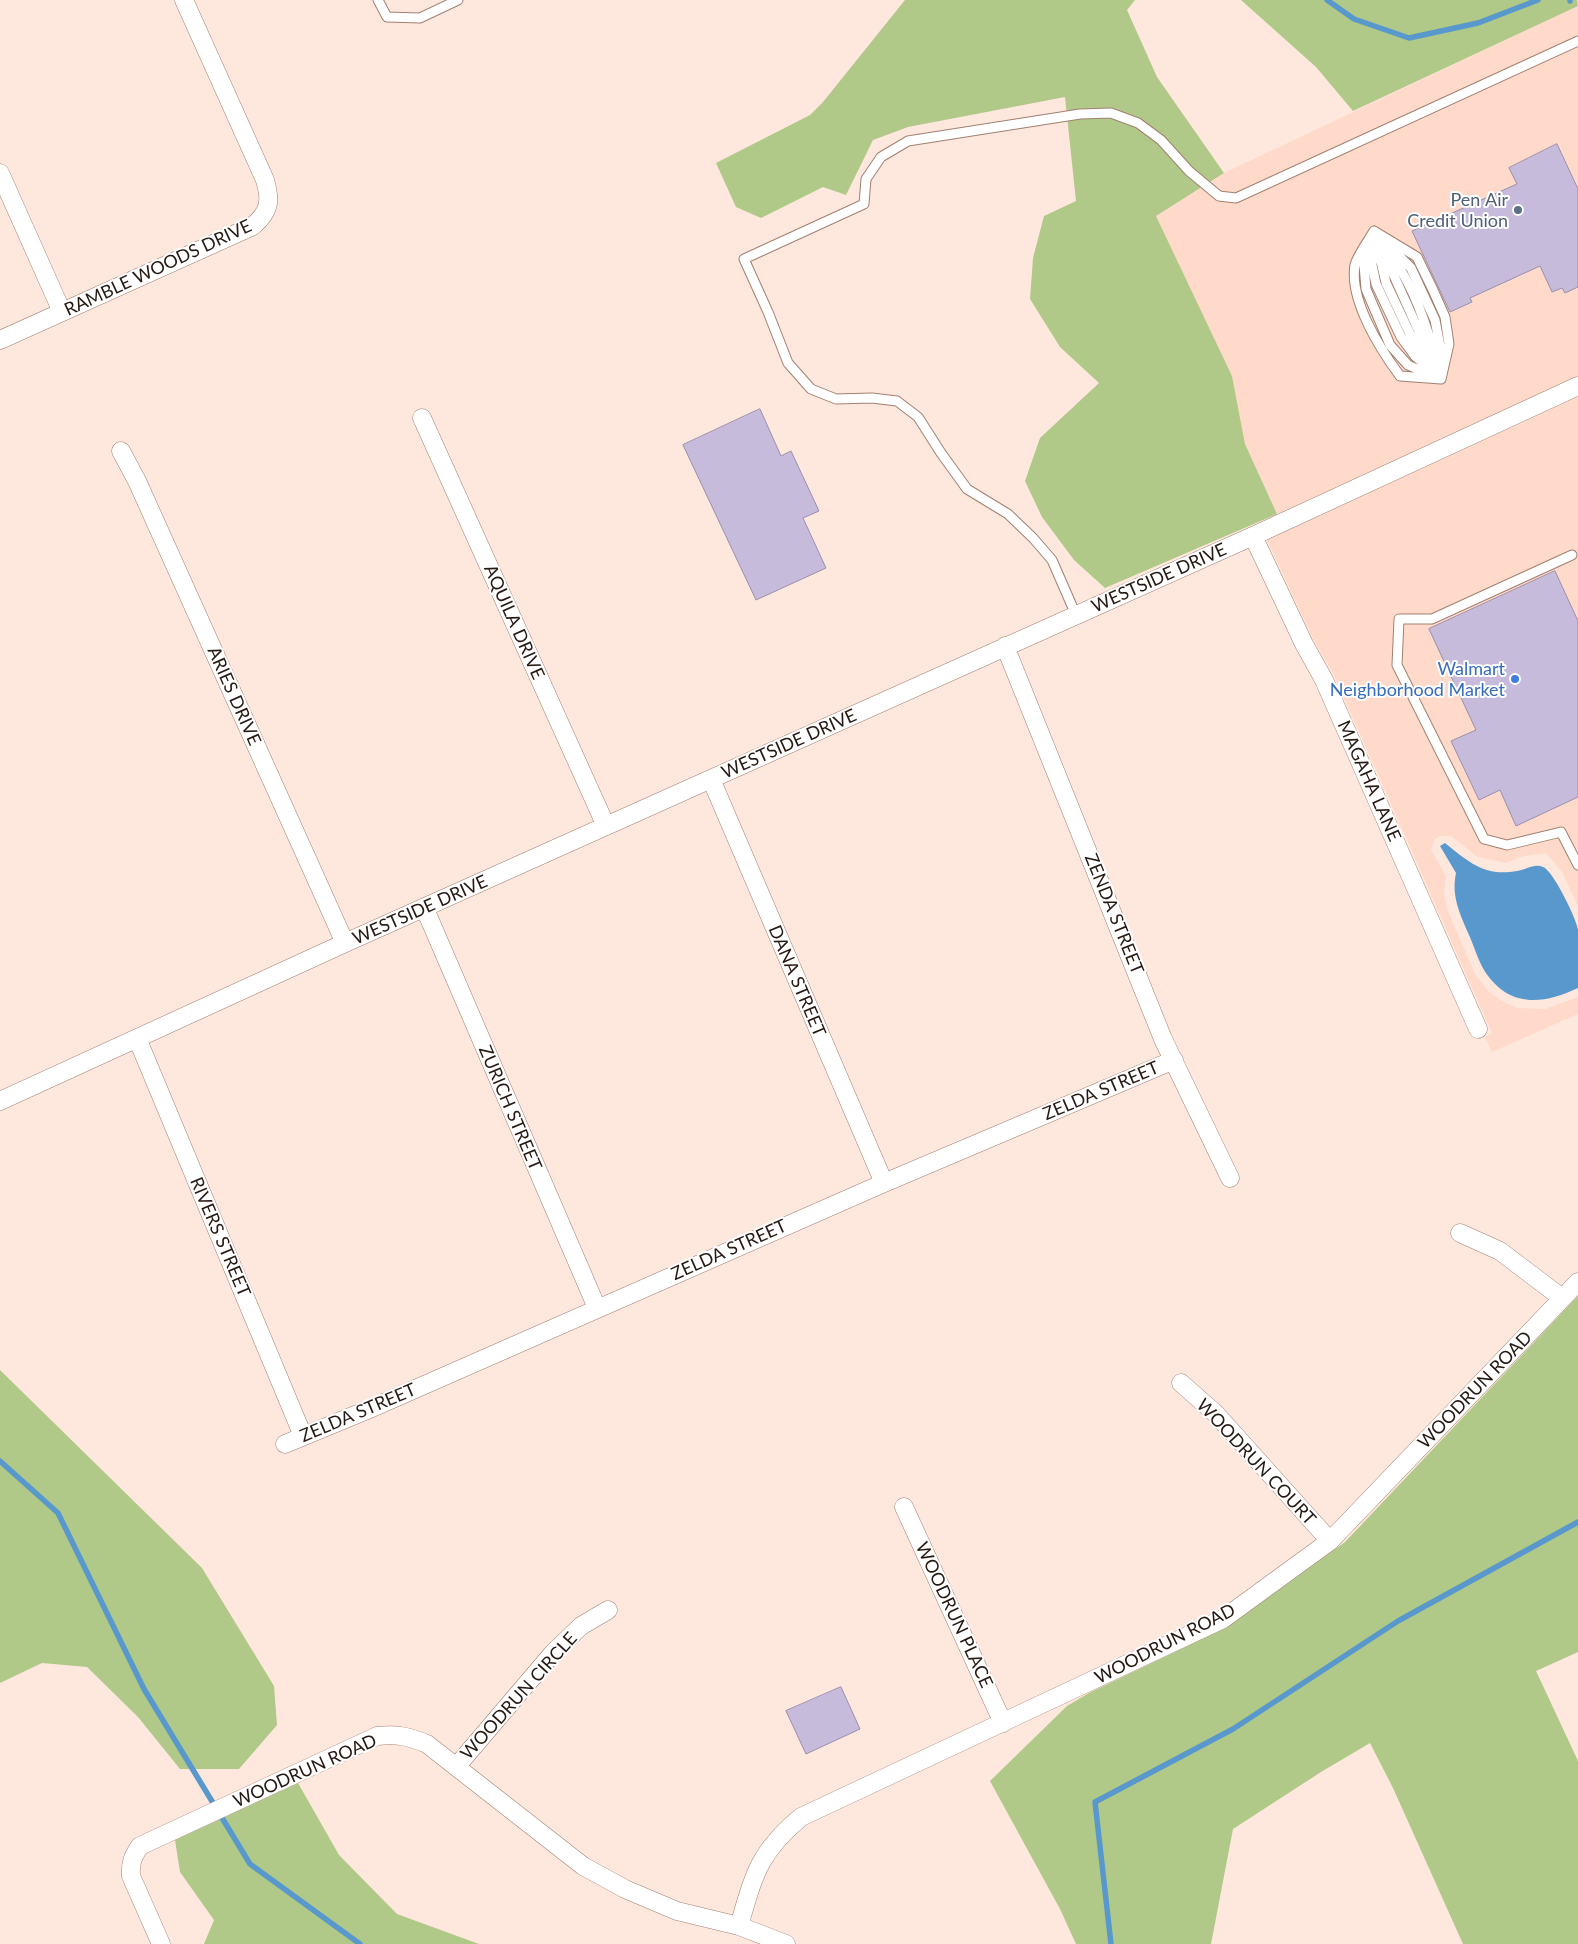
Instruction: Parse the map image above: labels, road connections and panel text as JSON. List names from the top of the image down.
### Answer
{
  "streets": {
    "street": [
      "RAMBLE WOODS DRIVE",
      "WESTSIDE DRIVE",
      "AQUILA DRIVE",
      "ARIES DRIVE",
      "MAGAHA LANE",
      "ZENDA STREET",
      "DANA STREET",
      "ZELDA STREET",
      "ZURICH STREET",
      "RIVERS STREET",
      "WOODRUN ROAD",
      "WOODRUN COURT",
      "WOODRUN PLACE",
      "WOODRUN CIRCLE"
    ]
  },
  "crossings": [
    ["WESTSIDE DRIVE", "AQUILA DRIVE"],
    ["WESTSIDE DRIVE", "ARIES DRIVE"],
    ["WESTSIDE DRIVE", "MAGAHA LANE"],
    ["WESTSIDE DRIVE", "ZENDA STREET"],
    ["WESTSIDE DRIVE", "DANA STREET"],
    ["WESTSIDE DRIVE", "ZURICH STREET"],
    ["WESTSIDE DRIVE", "RIVERS STREET"],
    ["ZENDA STREET", "ZELDA STREET"],
    ["DANA STREET", "ZELDA STREET"],
    ["ZELDA STREET", "ZURICH STREET"],
    ["ZELDA STREET", "RIVERS STREET"],
    ["WOODRUN ROAD", "WOODRUN COURT"],
    ["WOODRUN ROAD", "WOODRUN PLACE"],
    ["WOODRUN ROAD", "WOODRUN CIRCLE"]
  ],
  "places": ["Pen Air Credit Union", "Walmart Neighborhood Market"]
}
